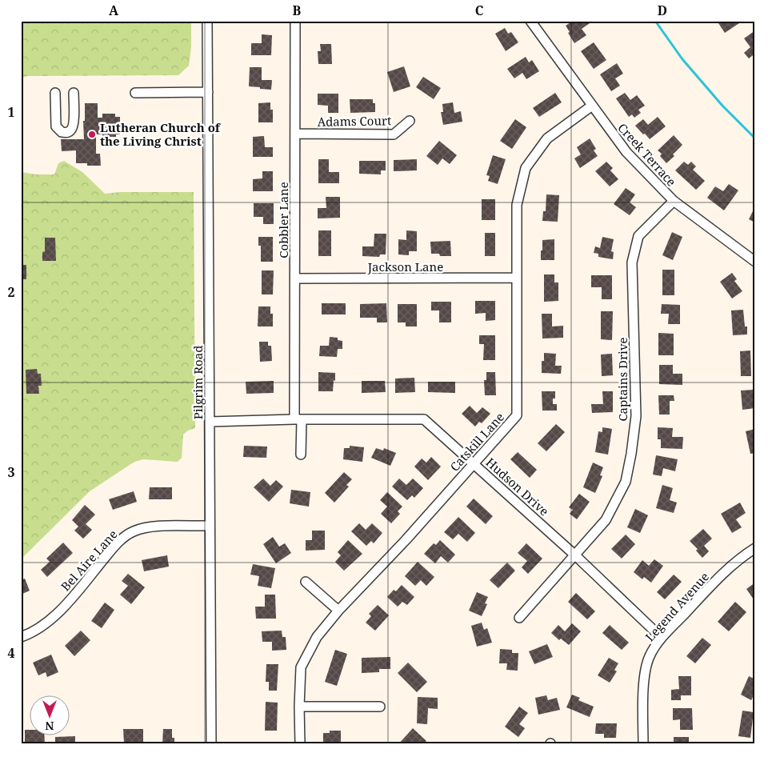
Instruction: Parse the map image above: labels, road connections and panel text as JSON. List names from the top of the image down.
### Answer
{
  "streets": {
    "street": [
      "Adams Court",
      "Creek Terrace",
      "Cobbler Lane",
      "Jackson Lane",
      "Captains Drive",
      "Pilgrim Road",
      "Catskill Lane",
      "Hudson Drive",
      "Bel Aire Lane",
      "Legend Avenue"
    ]
  },
  "crossings": [
    ["Adams Court", "Cobbler Lane"],
    ["Creek Terrace", "Captains Drive"],
    ["Creek Terrace", "Catskill Lane"],
    ["Cobbler Lane", "Jackson Lane"],
    ["Cobbler Lane", "Hudson Drive"],
    ["Jackson Lane", "Catskill Lane"],
    ["Captains Drive", "Hudson Drive"],
    ["Pilgrim Road", "Hudson Drive"],
    ["Pilgrim Road", "Bel Aire Lane"],
    ["Catskill Lane", "Hudson Drive"],
    ["Hudson Drive", "Legend Avenue"]
  ],
  "places": ["Lutheran Church of the Living Christ"],
  "north": "bottom",
  "grid": {
    "columns": [
      "A",
      "B",
      "C",
      "D"
    ],
    "rows": [
      "1",
      "2",
      "3",
      "4"
    ]
  }
}
